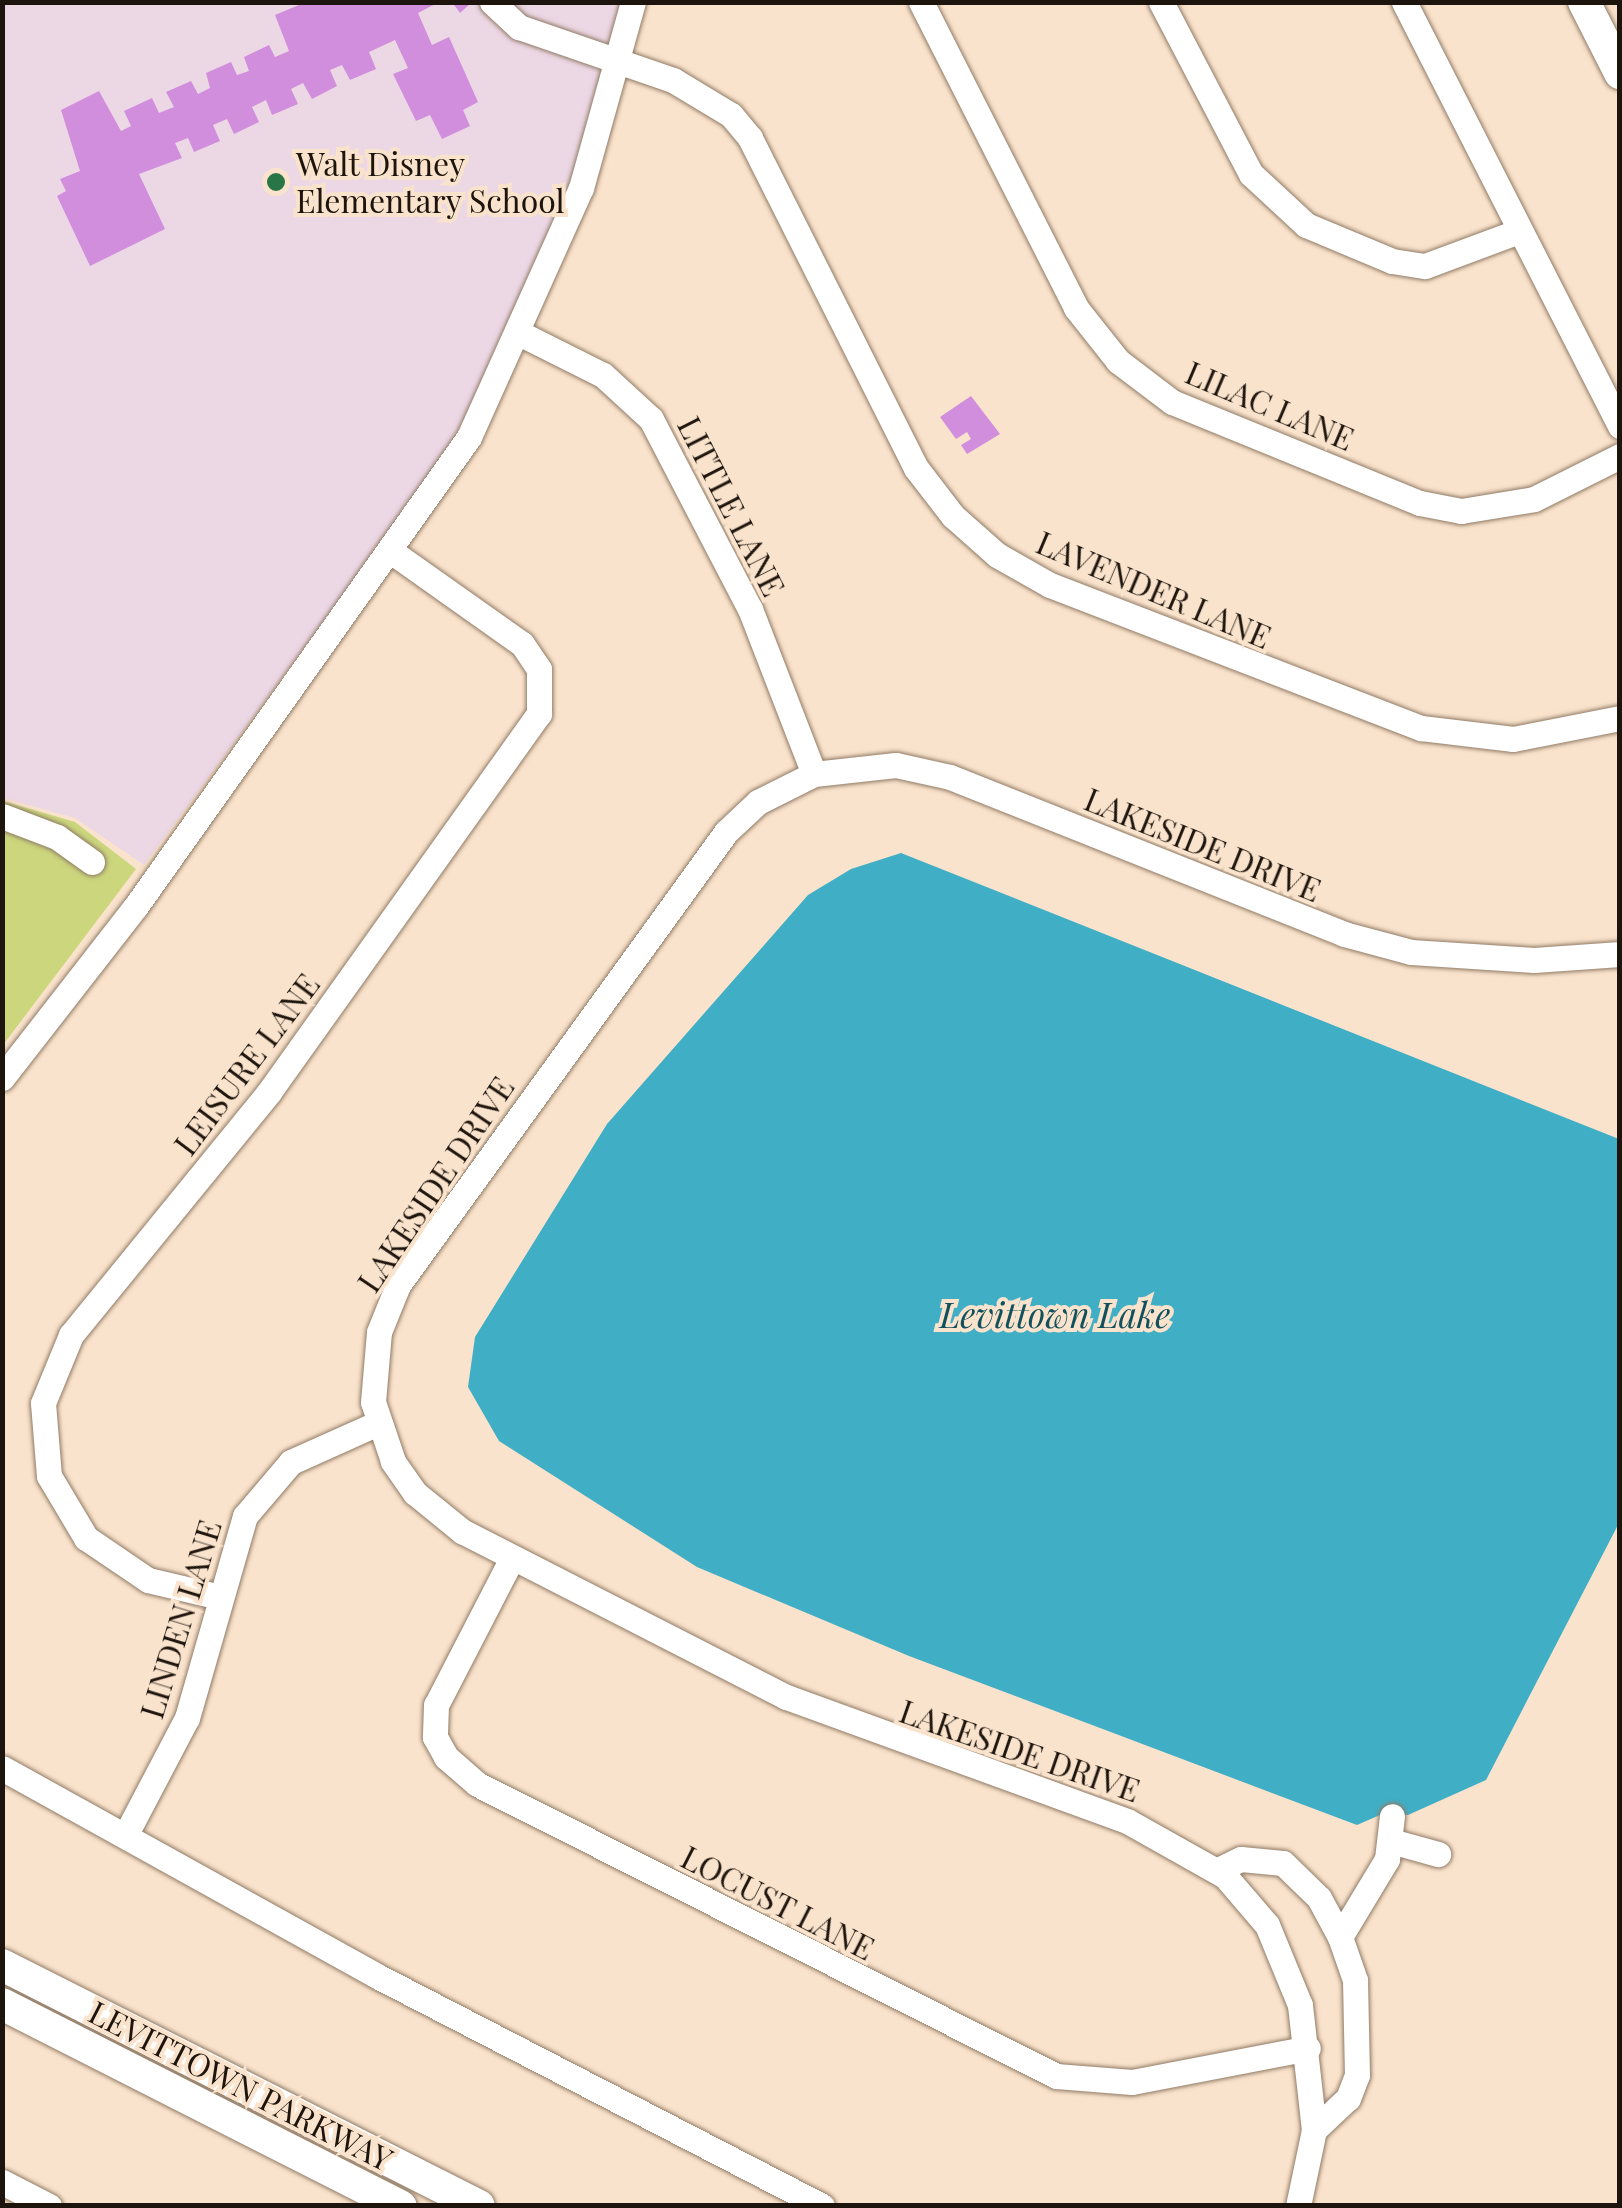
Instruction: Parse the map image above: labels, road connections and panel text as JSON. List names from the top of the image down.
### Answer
{
  "streets": {
    "main road": ["LEVITTOWN PARKWAY"],
    "street": [
      "LILAC LANE",
      "LITTLE LANE",
      "LAVENDER LANE",
      "LAKESIDE DRIVE",
      "LEISURE LANE",
      "LINDEN LANE",
      "LOCUST LANE"
    ]
  },
  "crossings": [
    ["LITTLE LANE", "LAKESIDE DRIVE"],
    ["LAKESIDE DRIVE", "LINDEN LANE"],
    ["LAKESIDE DRIVE", "LOCUST LANE"],
    ["LEISURE LANE", "LINDEN LANE"]
  ],
  "water": ["Levittown Lake"],
  "places": ["Walt Disney Elementary School"]
}
